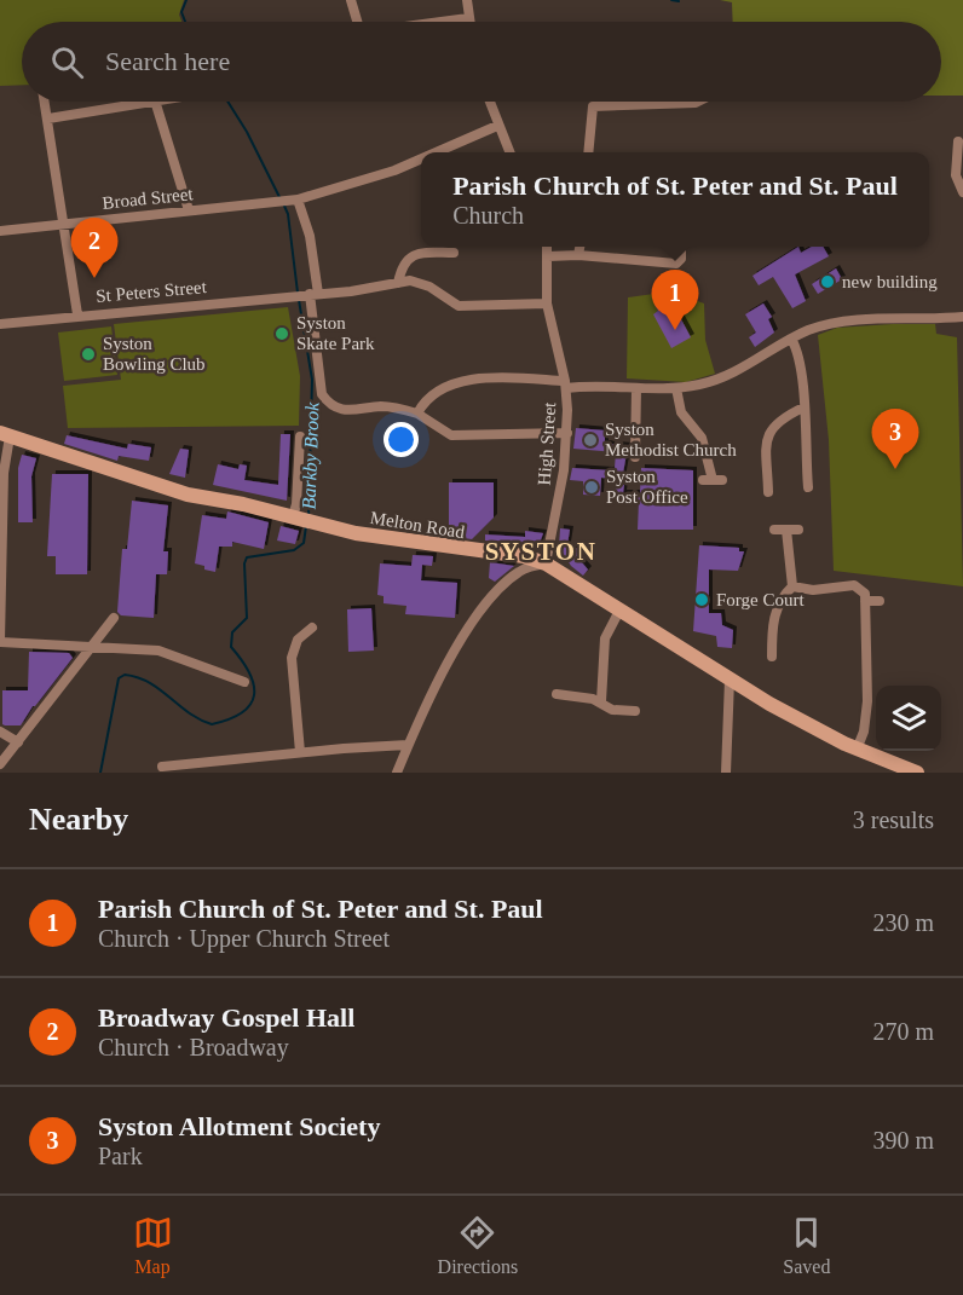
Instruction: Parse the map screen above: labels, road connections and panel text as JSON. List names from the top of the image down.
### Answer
{
  "streets": {
    "street": [
      "Broad Street",
      "St Peters Street",
      "High Street",
      "Melton Road"
    ]
  },
  "crossings": [
    ["St Peters Street", "High Street"],
    ["High Street", "Melton Road"]
  ],
  "districts": ["SYSTON"],
  "water": ["Barkby Brook"],
  "places": [
    "new building",
    "Syston Skate Park",
    "Syston Bowling Club",
    "Syston Methodist Church",
    "Syston Post Office",
    "Forge Court"
  ],
  "page": {
    "search": "Search here",
    "popup": ["Parish Church of St. Peter and St. Paul", "Church"],
    "pins": ["2", "1", "3"],
    "heading": ["Nearby", "3 results"],
    "list": [
      {
        "mark": "1",
        "name": "Parish Church of St. Peter and St. Paul",
        "note": "Church · Upper Church Street",
        "value": "230 m"
      },
      {
        "mark": "2",
        "name": "Broadway Gospel Hall",
        "note": "Church · Broadway",
        "value": "270 m"
      },
      {
        "mark": "3",
        "name": "Syston Allotment Society",
        "note": "Park",
        "value": "390 m"
      }
    ],
    "nav": ["Map", "Directions", "Saved"]
  }
}
